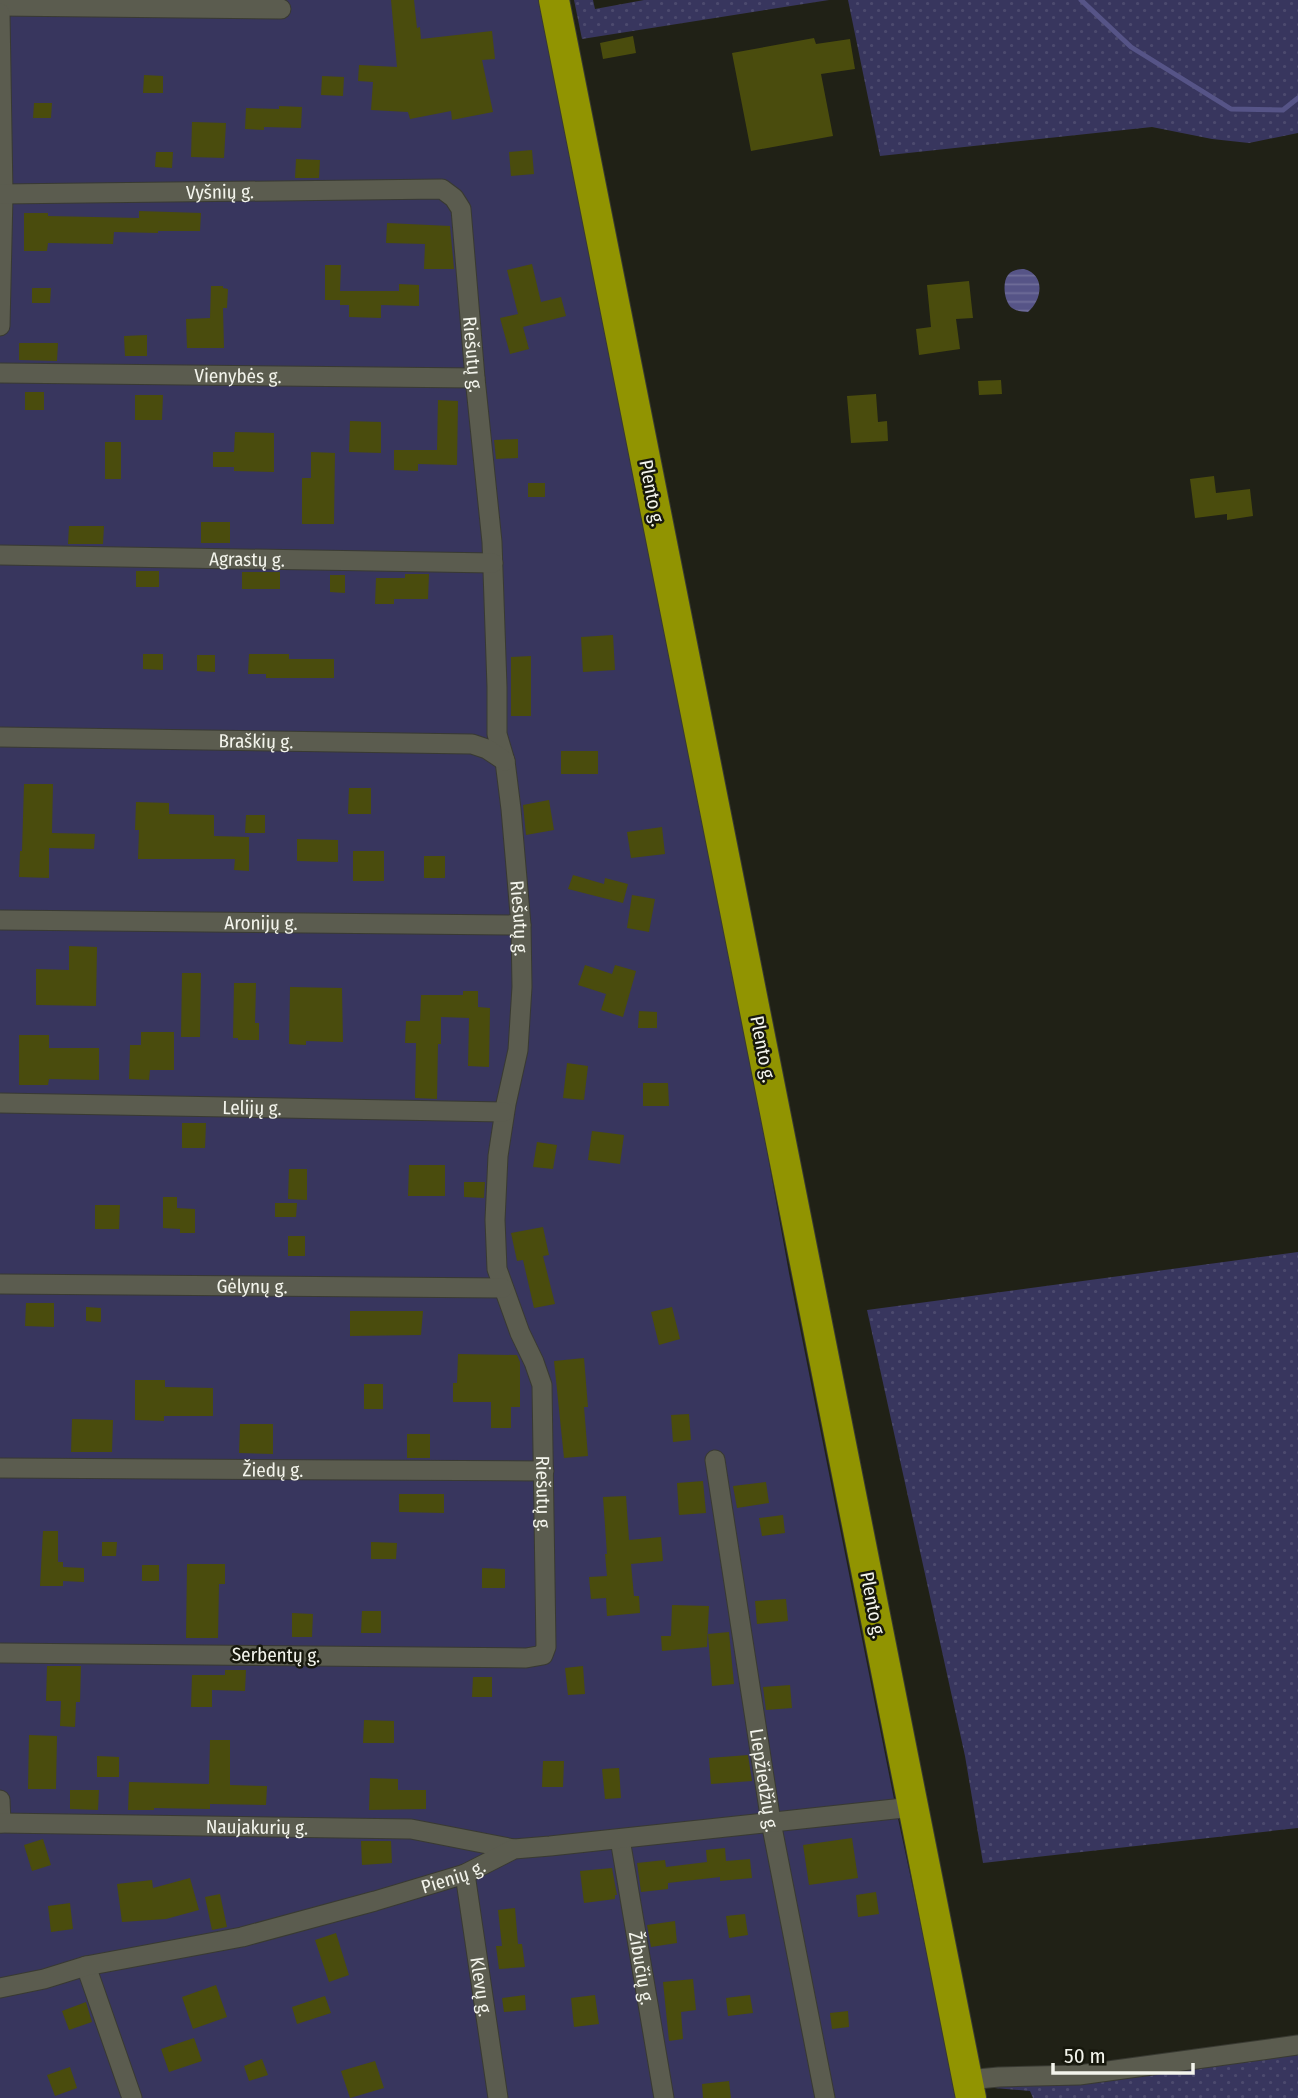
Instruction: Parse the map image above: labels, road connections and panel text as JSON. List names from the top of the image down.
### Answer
{
  "streets": {
    "highway": ["Plento g."],
    "street": [
      "Vyšnių g.",
      "Riešutų g.",
      "Vienybės g.",
      "Agrastų g.",
      "Braškių g.",
      "Aronijų g.",
      "Lelijų g.",
      "Gėlynų g.",
      "Žiedų g.",
      "Serbentų g.",
      "Liepžiedžių g.",
      "Naujakurių g.",
      "Pienių g.",
      "Žibučių g.",
      "Klevų g."
    ]
  },
  "crossings": [
    ["Vyšnių g.", "Riešutų g."],
    ["Riešutų g.", "Vienybės g."],
    ["Riešutų g.", "Agrastų g."],
    ["Riešutų g.", "Braškių g."],
    ["Riešutų g.", "Aronijų g."],
    ["Riešutų g.", "Lelijų g."],
    ["Riešutų g.", "Gėlynų g."],
    ["Riešutų g.", "Žiedų g."],
    ["Riešutų g.", "Serbentų g."],
    ["Plento g.", "Pienių g."],
    ["Liepžiedžių g.", "Pienių g."],
    ["Naujakurių g.", "Pienių g."],
    ["Pienių g.", "Žibučių g."],
    ["Pienių g.", "Klevų g."]
  ],
  "scale_bar": "50 m"
}
